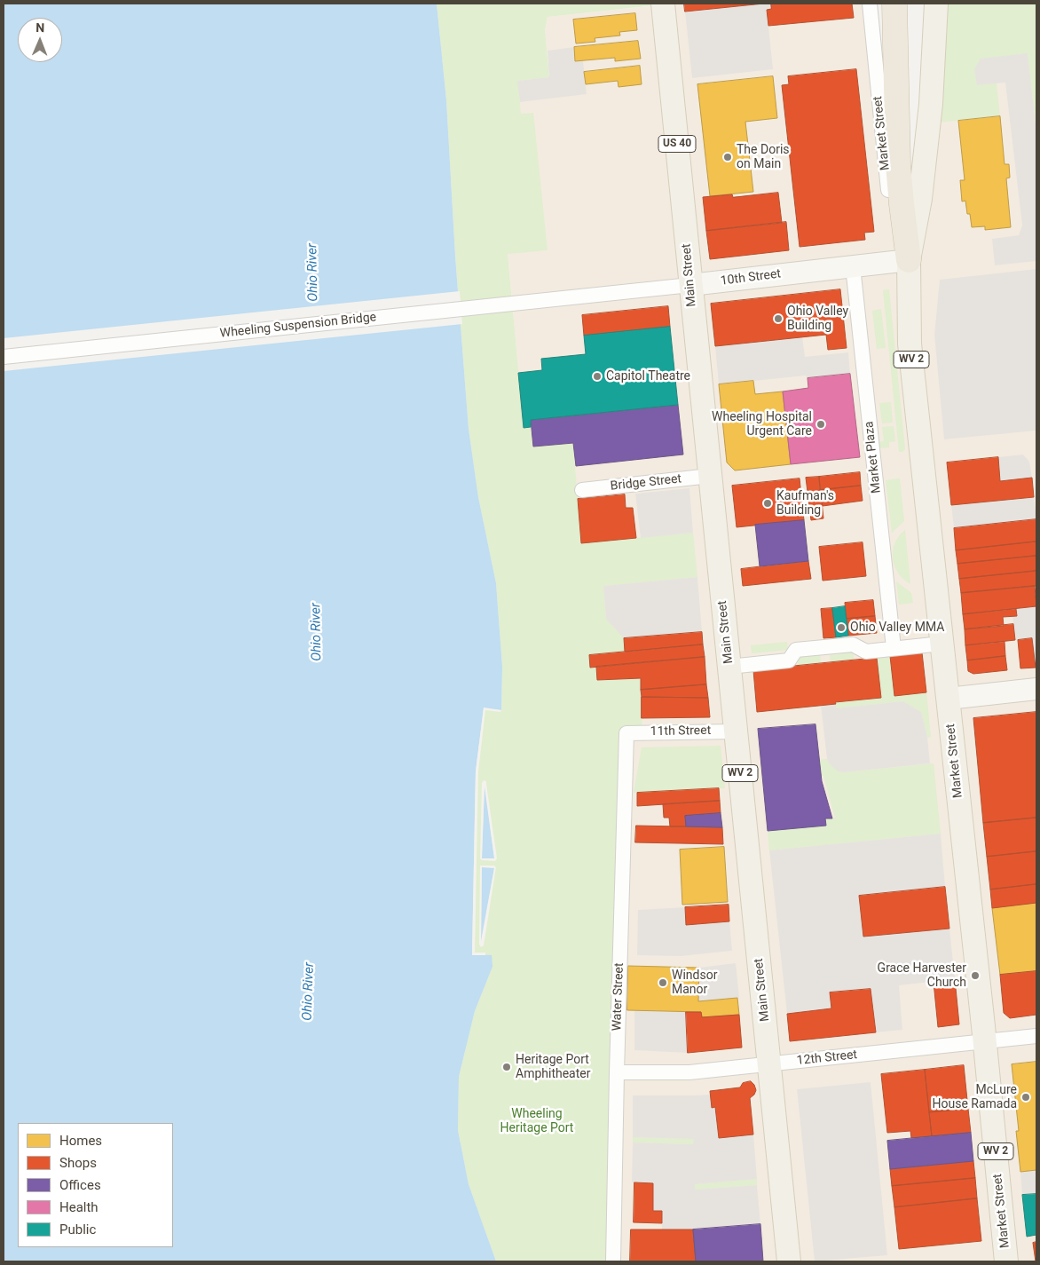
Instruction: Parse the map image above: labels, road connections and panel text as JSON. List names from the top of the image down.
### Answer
{
  "streets": {
    "main road": [
      "Market Street",
      "US 40",
      "Main Street",
      "10th Street",
      "WV 2"
    ],
    "street": [
      "Wheeling Suspension Bridge",
      "Market Plaza",
      "Bridge Street",
      "11th Street",
      "Water Street",
      "12th Street"
    ]
  },
  "crossings": [
    ["Market Street", "10th Street"],
    ["Market Street", "12th Street"],
    ["Main Street", "10th Street"],
    ["Main Street", "Bridge Street"],
    ["Main Street", "11th Street"],
    ["Main Street", "12th Street"],
    ["10th Street", "Wheeling Suspension Bridge"],
    ["10th Street", "Market Plaza"],
    ["11th Street", "Water Street"],
    ["Water Street", "12th Street"]
  ],
  "water": ["Ohio River"],
  "parks": ["Wheeling Heritage Port"],
  "places": [
    "The Doris on Main",
    "Ohio Valley Building",
    "Capitol Theatre",
    "Wheeling Hospital Urgent Care",
    "Kaufman's Building",
    "Ohio Valley MMA",
    "Grace Harvester Church",
    "Windsor Manor",
    "Heritage Port Amphitheater",
    "McLure House Ramada"
  ],
  "legend": [
    "Homes",
    "Shops",
    "Offices",
    "Health",
    "Public"
  ],
  "north": "top"
}
